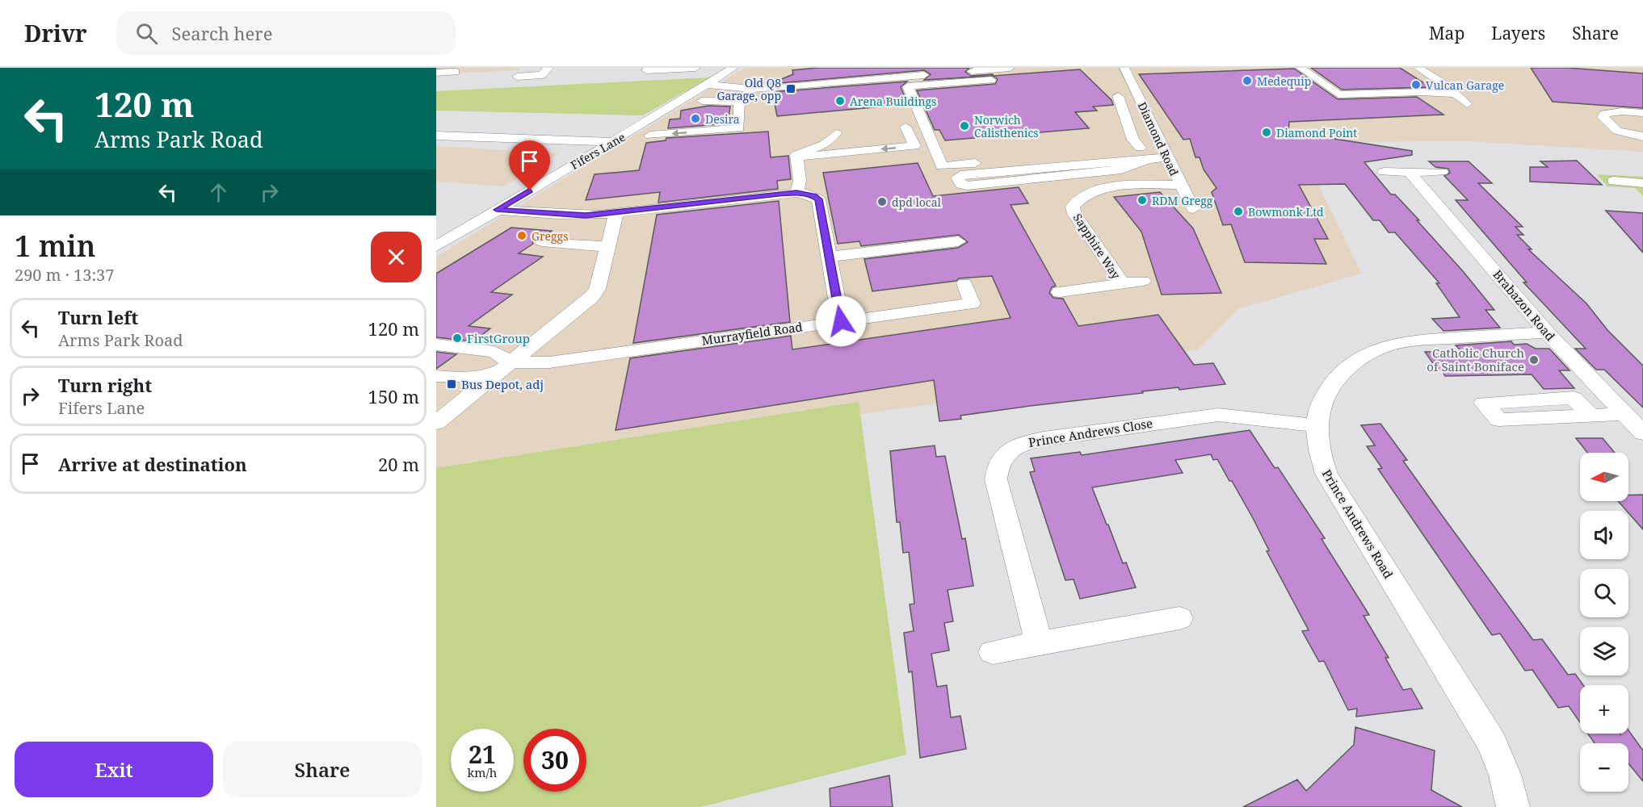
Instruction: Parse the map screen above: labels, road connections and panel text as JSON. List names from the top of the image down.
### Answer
{
  "streets": {
    "street": [
      "Diamond Road",
      "Fifers Lane",
      "Sapphire Way",
      "Brabazon Road",
      "Murrayfield Road",
      "Prince Andrews Close",
      "Prince Andrews Road"
    ]
  },
  "crossings": [
    ["Diamond Road", "Sapphire Way"],
    ["Brabazon Road", "Prince Andrews Road"],
    ["Prince Andrews Close", "Prince Andrews Road"]
  ],
  "places": {
    "other": [
      "Medequip",
      "Vulcan Garage",
      "Arena Buildings",
      "Desira",
      "Norwich Calisthenics",
      "Diamond Point",
      "RDM Gregg",
      "dpd local",
      "Bowmonk Ltd",
      "Greggs",
      "FirstGroup",
      "Catholic Church of Saint Boniface"
    ],
    "transit": ["Old Q8 Garage, opp", "Bus Depot, adj"]
  },
  "north": "left",
  "page": {
    "header": "Drivr",
    "search": "Search here",
    "nav": ["Map", "Layers", "Share"],
    "turn": ["120 m", "Arms Park Road"],
    "heading": ["1 min", "290 m · 13:37"],
    "list": [
      {
        "name": "Turn left",
        "note": "Arms Park Road",
        "value": "120 m"
      },
      {
        "name": "Turn right",
        "note": "Fifers Lane",
        "value": "150 m"
      },
      {
        "name": "Arrive at destination",
        "value": "20 m"
      }
    ],
    "map_buttons": ["+", "−"],
    "speed": "21 km/h",
    "limit": "30",
    "buttons": ["Exit", "Share"]
  }
}
